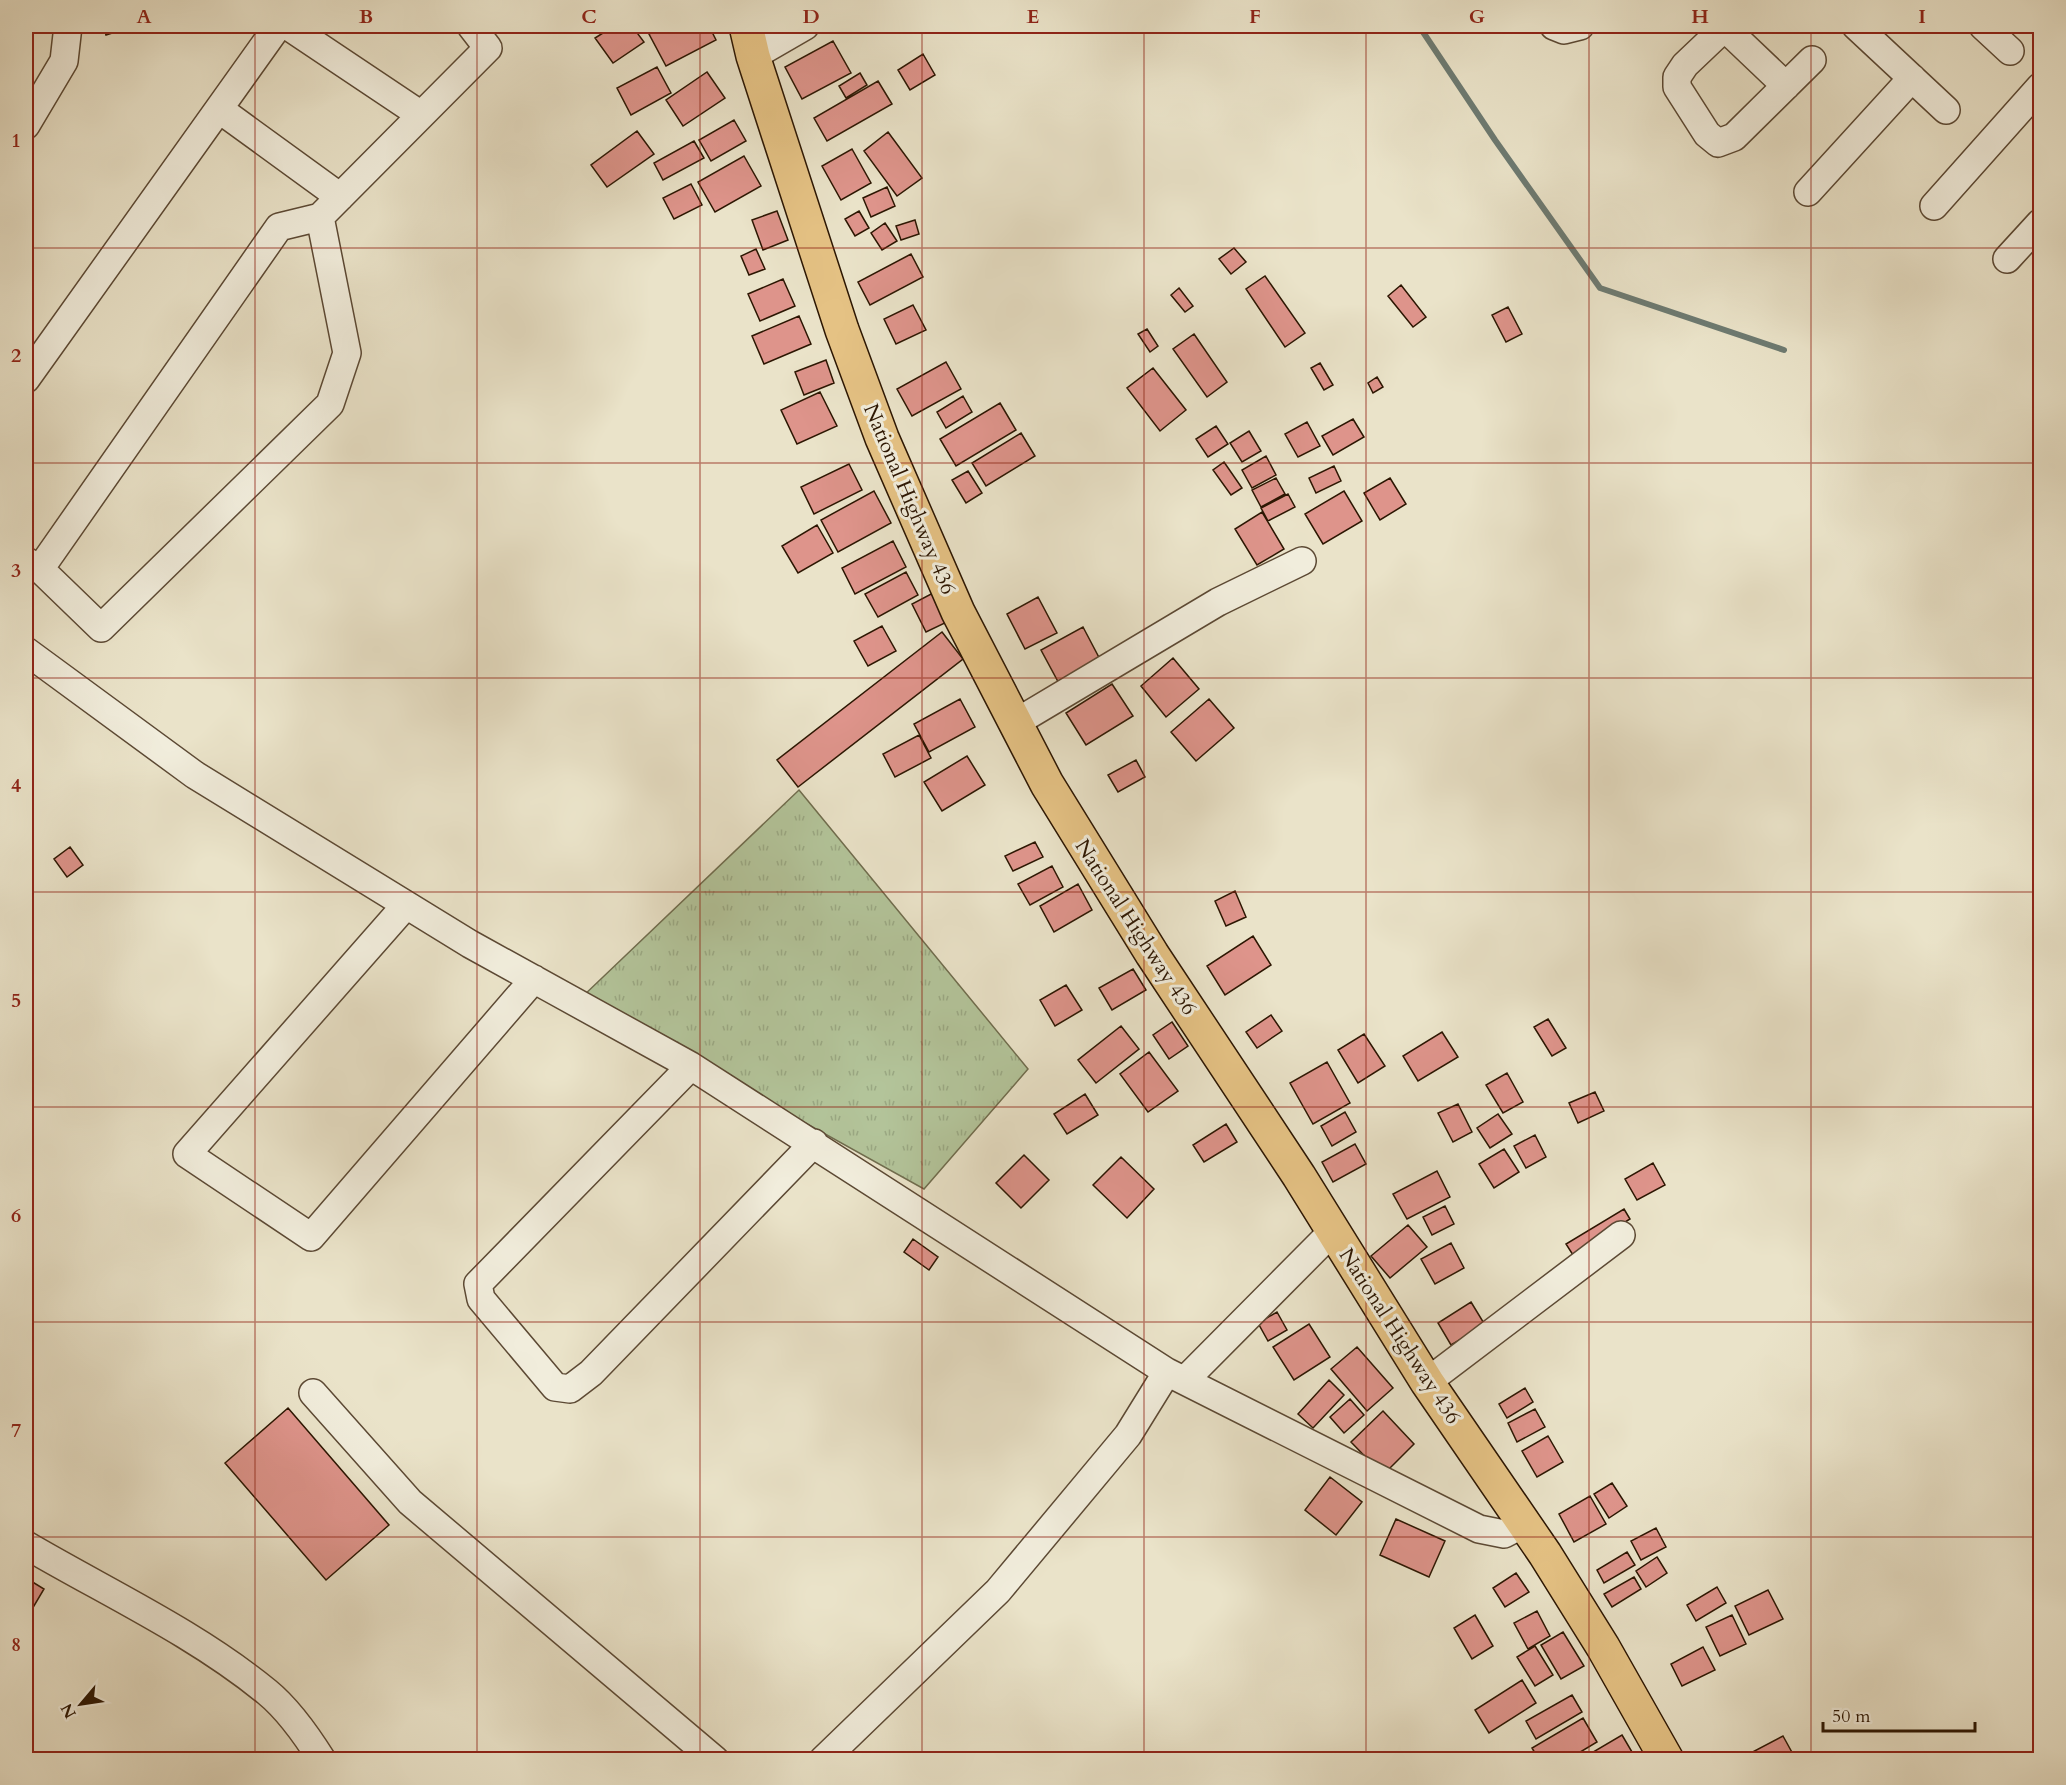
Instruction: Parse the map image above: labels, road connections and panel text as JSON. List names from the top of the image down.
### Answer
{
  "streets": {
    "main road": ["National Highway 436"]
  },
  "scale_bar": "50 m",
  "north": "bottom left",
  "grid": {
    "columns": [
      "A",
      "B",
      "C",
      "D",
      "E",
      "F",
      "G",
      "H",
      "I"
    ],
    "rows": [
      "1",
      "2",
      "3",
      "4",
      "5",
      "6",
      "7",
      "8"
    ]
  }
}
